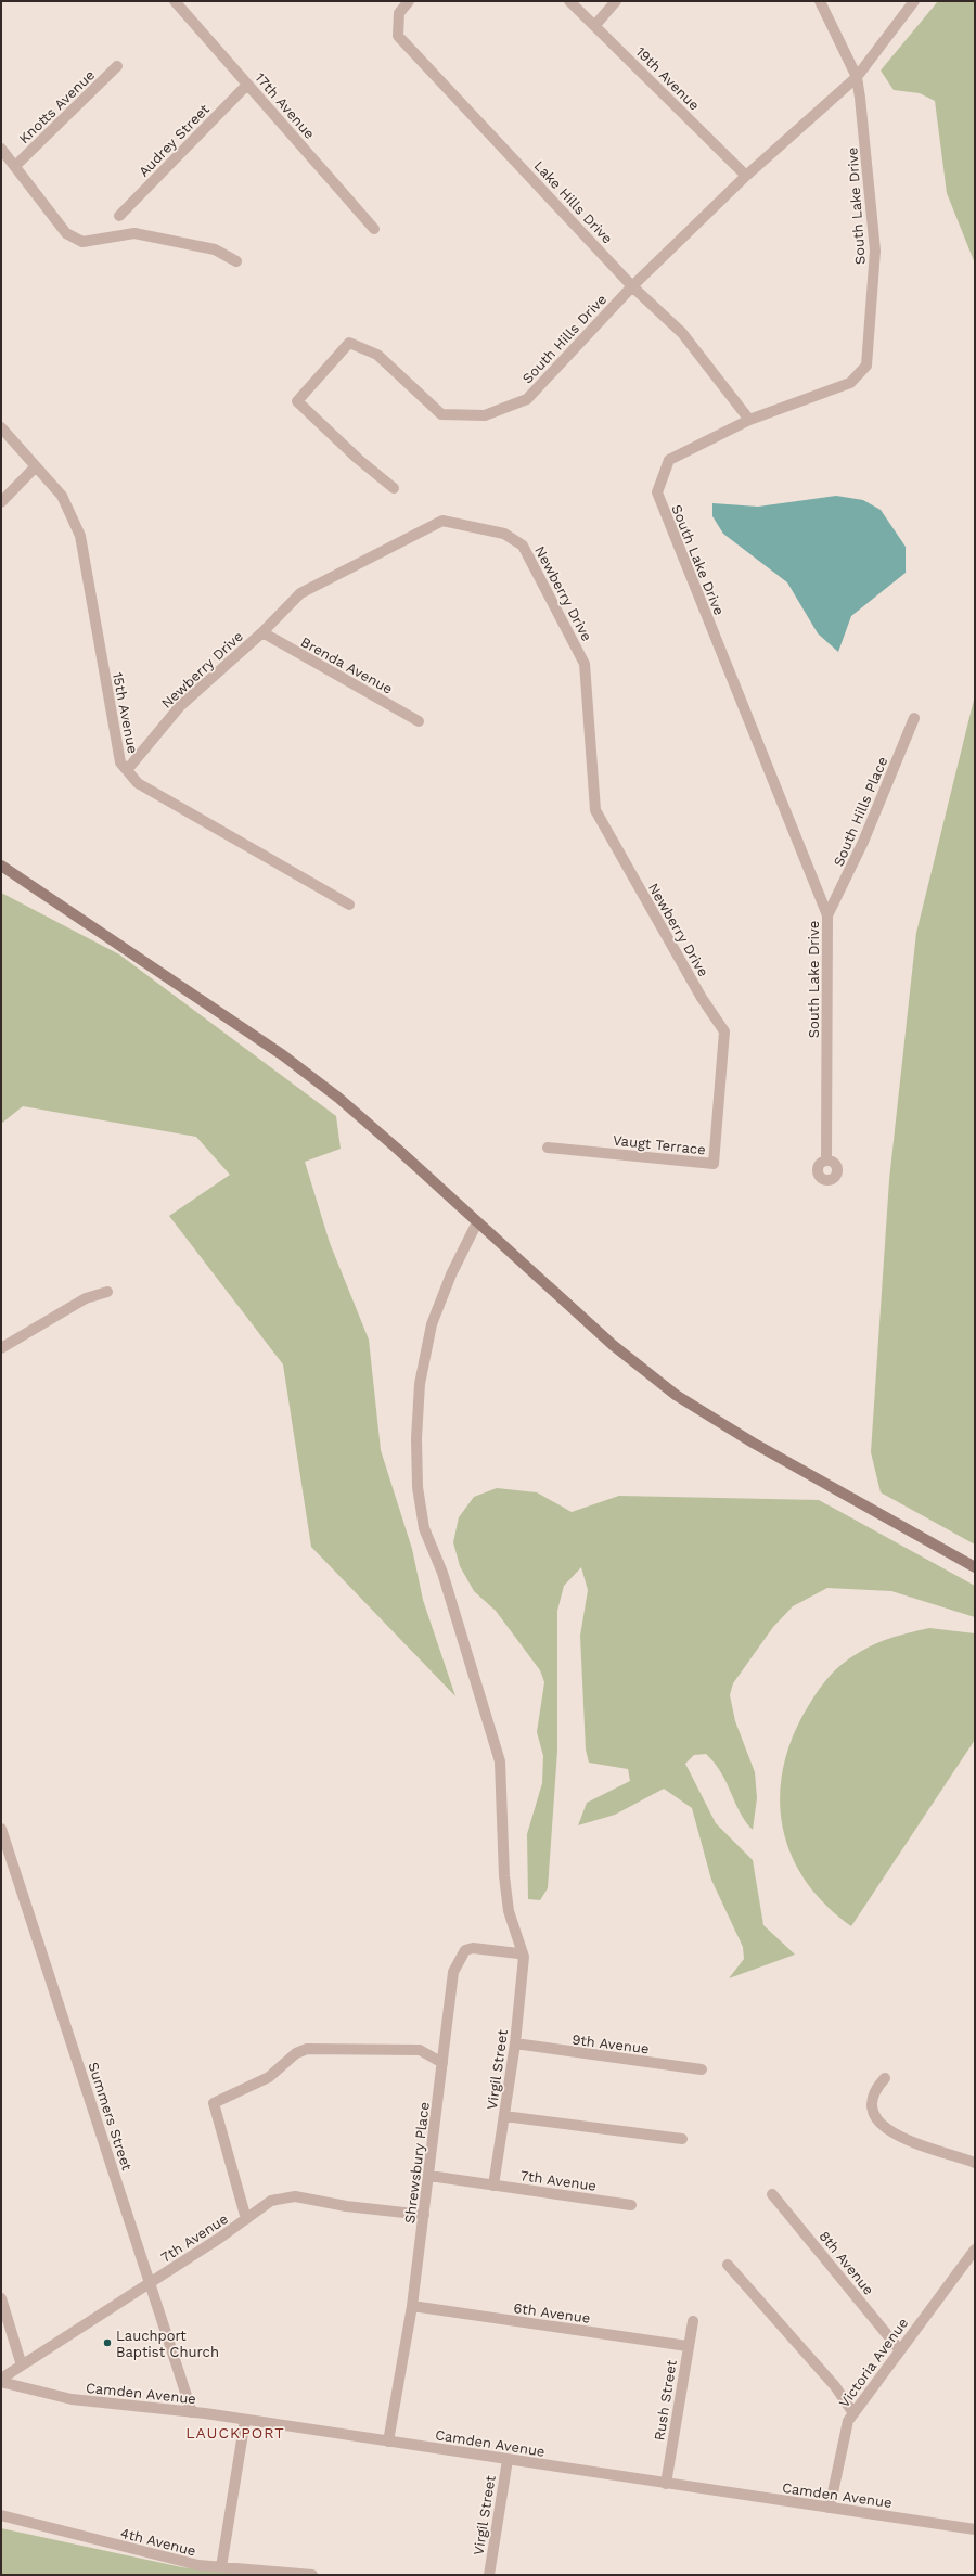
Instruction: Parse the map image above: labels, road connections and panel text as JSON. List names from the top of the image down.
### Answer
{
  "streets": {
    "street": [
      "19th Avenue",
      "17th Avenue",
      "Knotts Avenue",
      "Audrey Street",
      "Lake Hills Drive",
      "South Lake Drive",
      "South Hills Drive",
      "Newberry Drive",
      "Brenda Avenue",
      "15th Avenue",
      "South Hills Place",
      "Vaugt Terrace",
      "9th Avenue",
      "Virgil Street",
      "Summers Street",
      "Shrewsbury Place",
      "7th Avenue",
      "8th Avenue",
      "6th Avenue",
      "Victoria Avenue",
      "Camden Avenue",
      "Rush Street",
      "4th Avenue"
    ]
  },
  "crossings": [
    ["19th Avenue", "South Hills Drive"],
    ["17th Avenue", "Audrey Street"],
    ["Lake Hills Drive", "South Lake Drive"],
    ["Lake Hills Drive", "South Hills Drive"],
    ["South Lake Drive", "South Hills Drive"],
    ["South Lake Drive", "South Hills Place"],
    ["Newberry Drive", "Brenda Avenue"],
    ["Newberry Drive", "15th Avenue"],
    ["Newberry Drive", "Vaugt Terrace"],
    ["9th Avenue", "Virgil Street"],
    ["Virgil Street", "Shrewsbury Place"],
    ["Virgil Street", "7th Avenue"],
    ["Virgil Street", "Camden Avenue"],
    ["Summers Street", "7th Avenue"],
    ["Summers Street", "Camden Avenue"],
    ["Shrewsbury Place", "7th Avenue"],
    ["Shrewsbury Place", "6th Avenue"],
    ["Shrewsbury Place", "Camden Avenue"],
    ["8th Avenue", "Victoria Avenue"],
    ["6th Avenue", "Rush Street"],
    ["Victoria Avenue", "Camden Avenue"],
    ["Camden Avenue", "Rush Street"]
  ],
  "districts": ["LAUCKPORT"],
  "places": ["Lauchport Baptist Church"]
}
